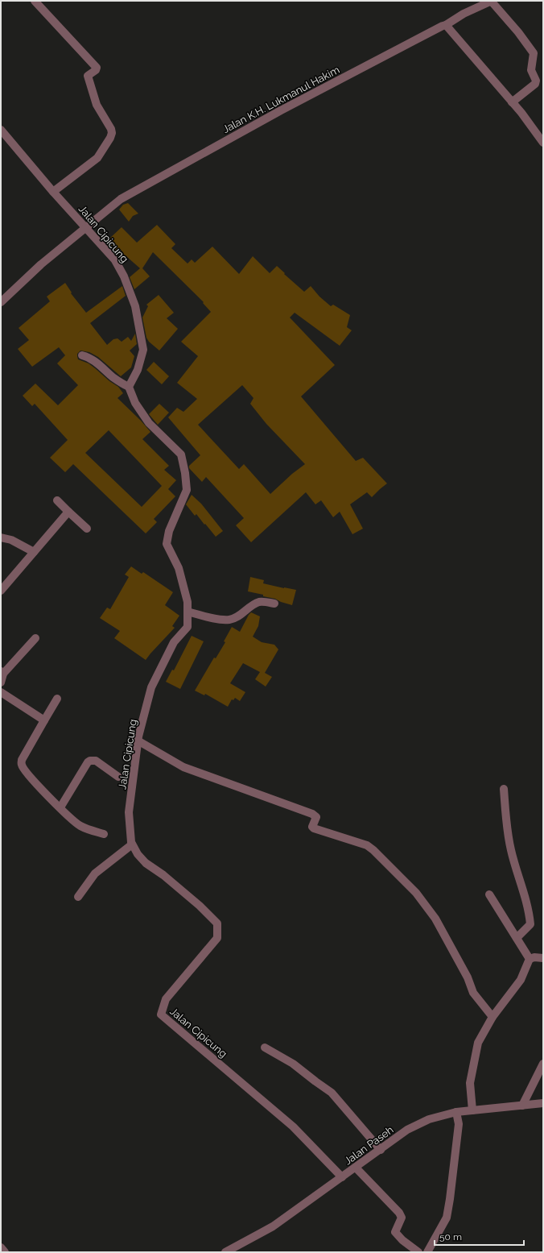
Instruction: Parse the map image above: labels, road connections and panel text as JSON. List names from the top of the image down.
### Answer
{
  "streets": {
    "street": ["Jalan K.H. Lukmanul Hakim", "Jalan Cipicung", "Jalan Paseh"]
  },
  "crossings": [
    ["Jalan K.H. Lukmanul Hakim", "Jalan Cipicung"],
    ["Jalan Cipicung", "Jalan Paseh"]
  ],
  "scale_bar": "50 m"
}
